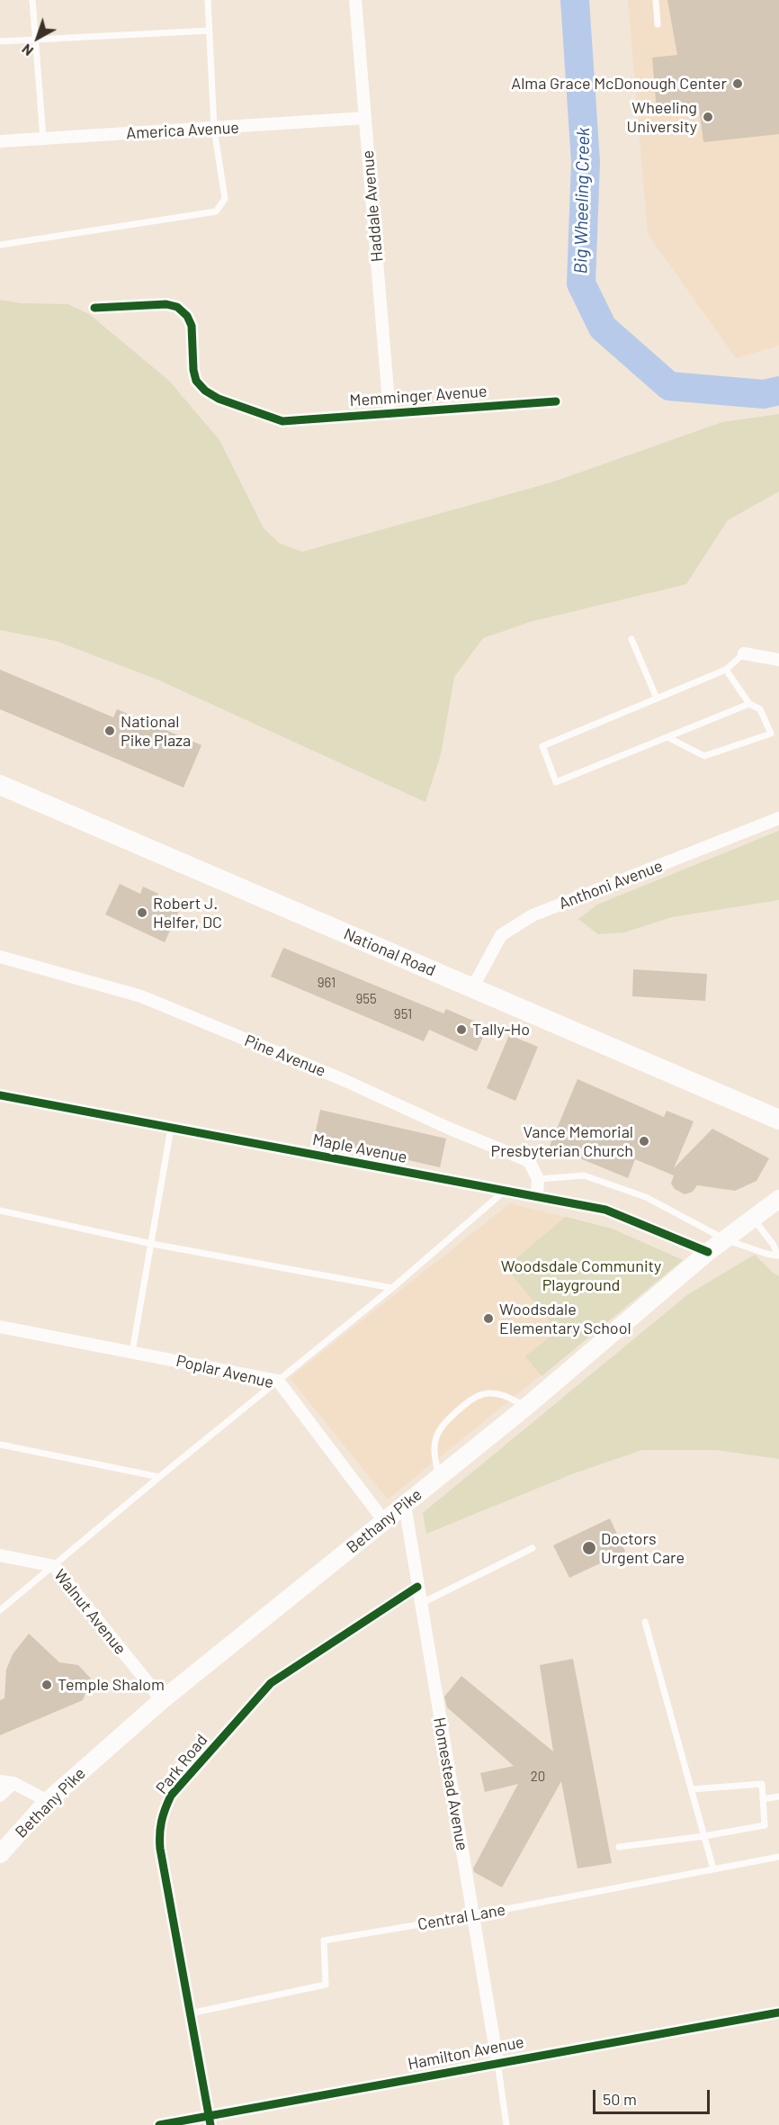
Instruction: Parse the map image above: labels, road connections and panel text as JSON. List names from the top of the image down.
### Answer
{
  "streets": {
    "main road": ["National Road", "Bethany Pike"],
    "street": [
      "America Avenue",
      "Haddale Avenue",
      "Memminger Avenue",
      "Anthoni Avenue",
      "Pine Avenue",
      "Maple Avenue",
      "Poplar Avenue",
      "Walnut Avenue",
      "Park Road",
      "Homestead Avenue",
      "Hamilton Avenue"
    ],
    "lane": ["Central Lane"]
  },
  "crossings": [
    ["America Avenue", "Haddale Avenue"],
    ["Haddale Avenue", "Memminger Avenue"],
    ["Anthoni Avenue", "National Road"],
    ["Maple Avenue", "Bethany Pike"],
    ["Poplar Avenue", "Bethany Pike"],
    ["Bethany Pike", "Walnut Avenue"],
    ["Bethany Pike", "Homestead Avenue"],
    ["Park Road", "Homestead Avenue"],
    ["Park Road", "Central Lane"],
    ["Park Road", "Hamilton Avenue"],
    ["Homestead Avenue", "Central Lane"],
    ["Homestead Avenue", "Hamilton Avenue"]
  ],
  "water": ["Big Wheeling Creek"],
  "parks": ["Woodsdale Community Playground"],
  "places": [
    "Alma Grace McDonough Center",
    "Wheeling University",
    "National Pike Plaza",
    "Robert J. Helfer, DC",
    "Tally-Ho",
    "Vance Memorial Presbyterian Church",
    "Woodsdale Elementary School",
    "Doctors Urgent Care",
    "Temple Shalom"
  ],
  "house_numbers": [
    "961",
    "955",
    "951",
    "20"
  ],
  "scale_bar": "50 m",
  "north": "bottom left"
}
